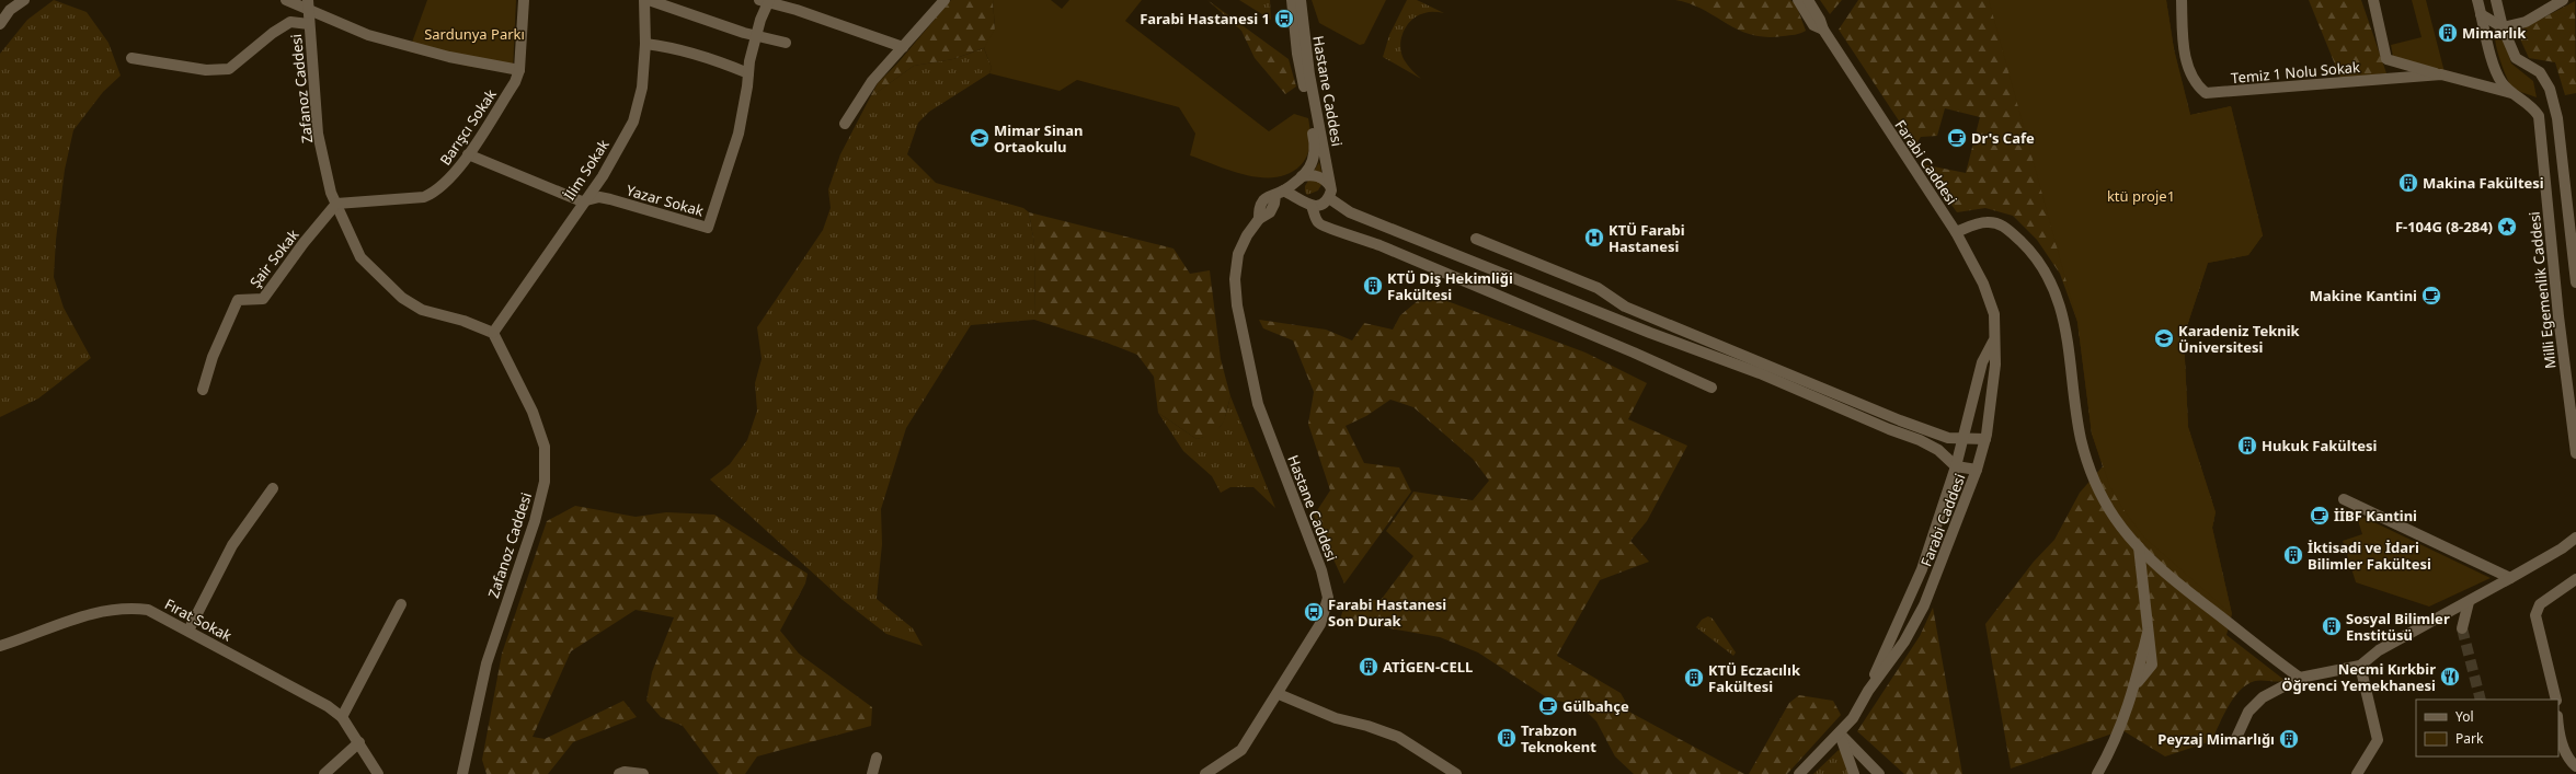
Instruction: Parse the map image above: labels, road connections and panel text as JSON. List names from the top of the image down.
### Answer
{
  "streets": {
    "street": [
      "Temiz 1 Nolu Sokak",
      "Zafanoz Caddesi",
      "Hastane Caddesi",
      "Barışcı Sokak",
      "Farabi Caddesi",
      "İlim Sokak",
      "Yazar Sokak",
      "Şair Sokak",
      "Milli Egemenlik Caddesi",
      "Fırat Sokak"
    ]
  },
  "crossings": [
    ["Zafanoz Caddesi", "Barışcı Sokak"],
    ["Zafanoz Caddesi", "İlim Sokak"],
    ["Zafanoz Caddesi", "Şair Sokak"],
    ["Barışcı Sokak", "Şair Sokak"],
    ["İlim Sokak", "Yazar Sokak"]
  ],
  "parks": ["Sardunya Parkı", "ktü proje1"],
  "places": {
    "bus stop": ["Farabi Hastanesi 1", "Farabi Hastanesi Son Durak"],
    "building": [
      "Mimarlık",
      "Makina Fakültesi",
      "KTÜ Diş Hekimliği Fakültesi",
      "Hukuk Fakültesi",
      "İktisadi ve İdari Bilimler Fakültesi",
      "Sosyal Bilimler Enstitüsü",
      "ATİGEN-CELL",
      "KTÜ Eczacılık Fakültesi",
      "Trabzon Teknokent",
      "Peyzaj Mimarlığı"
    ],
    "school or university": ["Mimar Sinan Ortaokulu", "Karadeniz Teknik Üniversitesi"],
    "cafe": [
      "Dr's Cafe",
      "Makine Kantini",
      "İİBF Kantini",
      "Gülbahçe"
    ],
    "place": ["F-104G (8-284)"],
    "hospital": ["KTÜ Farabi Hastanesi"],
    "restaurant": ["Necmi Kırkbir Öğrenci Yemekhanesi"]
  },
  "legend": ["Yol", "Park"]
}
